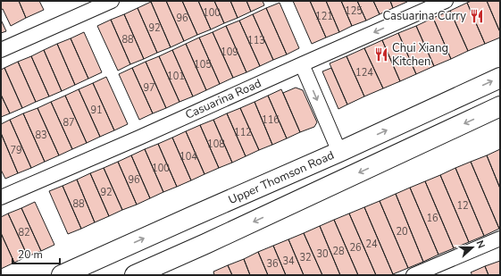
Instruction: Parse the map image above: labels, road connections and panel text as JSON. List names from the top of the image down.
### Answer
{
  "streets": {
    "main road": ["Upper Thomson Road"],
    "street": ["Casuarina Road"]
  },
  "places": {
    "restaurant": ["Casuarina Curry", "Chui Xiang Kitchen"]
  },
  "house_numbers": [
    "125",
    "100",
    "121",
    "96",
    "92",
    "88",
    "113",
    "109",
    "105",
    "124",
    "101",
    "97",
    "91",
    "116",
    "87",
    "112",
    "83",
    "108",
    "79",
    "104",
    "100",
    "96",
    "92",
    "88",
    "12",
    "16",
    "20",
    "82",
    "24",
    "26",
    "28",
    "30",
    "32",
    "34",
    "36"
  ],
  "scale_bar": "20 m",
  "north": "right"
}
